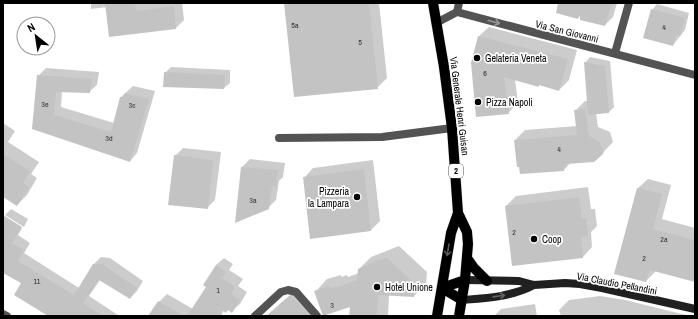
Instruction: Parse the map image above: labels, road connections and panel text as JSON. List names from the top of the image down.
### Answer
{
  "streets": {
    "main road": ["Via Generale Henri Guisan", "2"],
    "street": ["Via San Giovanni", "Via Claudio Pellandini"]
  },
  "crossings": [
    ["Via Generale Henri Guisan", "2"],
    ["Via Generale Henri Guisan", "Via Claudio Pellandini"],
    ["2", "Via Claudio Pellandini"]
  ],
  "one_way": ["Via San Giovanni"],
  "places": [
    "Gelateria Veneta",
    "Pizza Napoli",
    "Pizzeria la Lampara",
    "Coop",
    "Hotel Unione"
  ],
  "house_numbers": [
    "5a",
    "4",
    "5",
    "6",
    "3e",
    "3c",
    "3d",
    "4",
    "3a",
    "2",
    "2a",
    "2",
    "11",
    "1",
    "3"
  ],
  "north": "top left"
}
